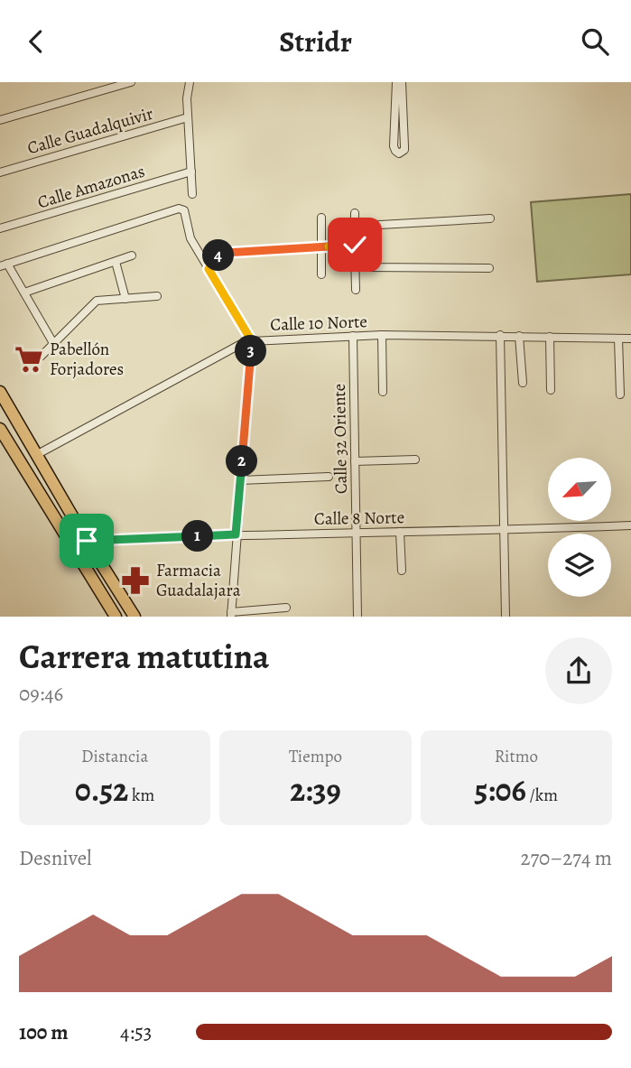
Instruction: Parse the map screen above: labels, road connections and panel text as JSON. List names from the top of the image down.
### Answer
{
  "streets": {
    "street": [
      "Calle Guadalquivir",
      "Calle Amazonas",
      "Calle 10 Norte",
      "Calle 32 Oriente",
      "Calle 8 Norte"
    ]
  },
  "crossings": [
    ["Calle 10 Norte", "Calle 32 Oriente"],
    ["Calle 32 Oriente", "Calle 8 Norte"]
  ],
  "places": {
    "supermarket": ["Pabellón Forjadores"],
    "pharmacy": ["Farmacia Guadalajara"]
  },
  "north": "bottom left",
  "page": {
    "header": "Stridr",
    "pins": [
      "4",
      "3",
      "2",
      "1"
    ],
    "heading": ["Carrera matutina", "09:46"],
    "stats": [
      ["Distancia", "0.52 km"],
      ["Tiempo", "2:39"],
      ["Ritmo", "5:06 /km"]
    ],
    "chart": ["Desnivel", "270–274 m"],
    "list": [
      {
        "name": "100 m",
        "note": "4:53"
      }
    ]
  }
}
